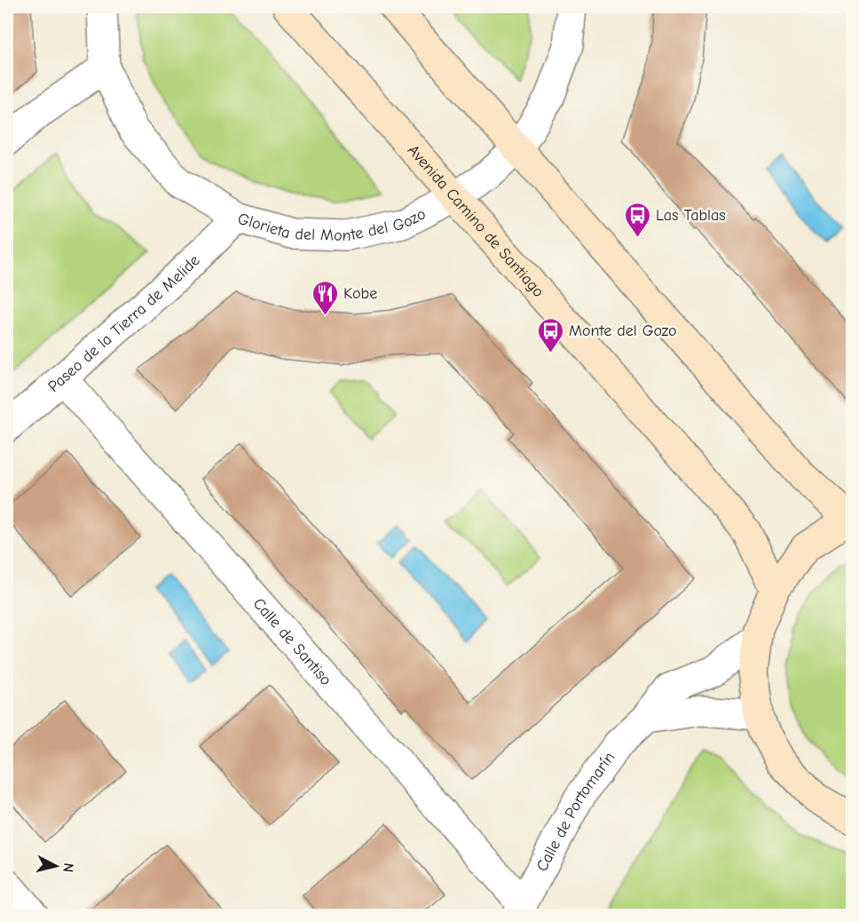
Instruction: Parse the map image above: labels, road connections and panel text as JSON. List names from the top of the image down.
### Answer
{
  "streets": {
    "street": [
      "Glorieta del Monte del Gozo",
      "Avenida Camino de Santiago",
      "Paseo de la Tierra de Melide",
      "Calle de Santiso",
      "Calle de Portomarín"
    ]
  },
  "crossings": [
    ["Glorieta del Monte del Gozo", "Avenida Camino de Santiago"],
    ["Glorieta del Monte del Gozo", "Paseo de la Tierra de Melide"],
    ["Paseo de la Tierra de Melide", "Calle de Santiso"],
    ["Calle de Santiso", "Calle de Portomarín"]
  ],
  "places": {
    "bus stop": ["Las Tablas", "Monte del Gozo"],
    "restaurant": ["Kobe"]
  },
  "north": "right"
}
